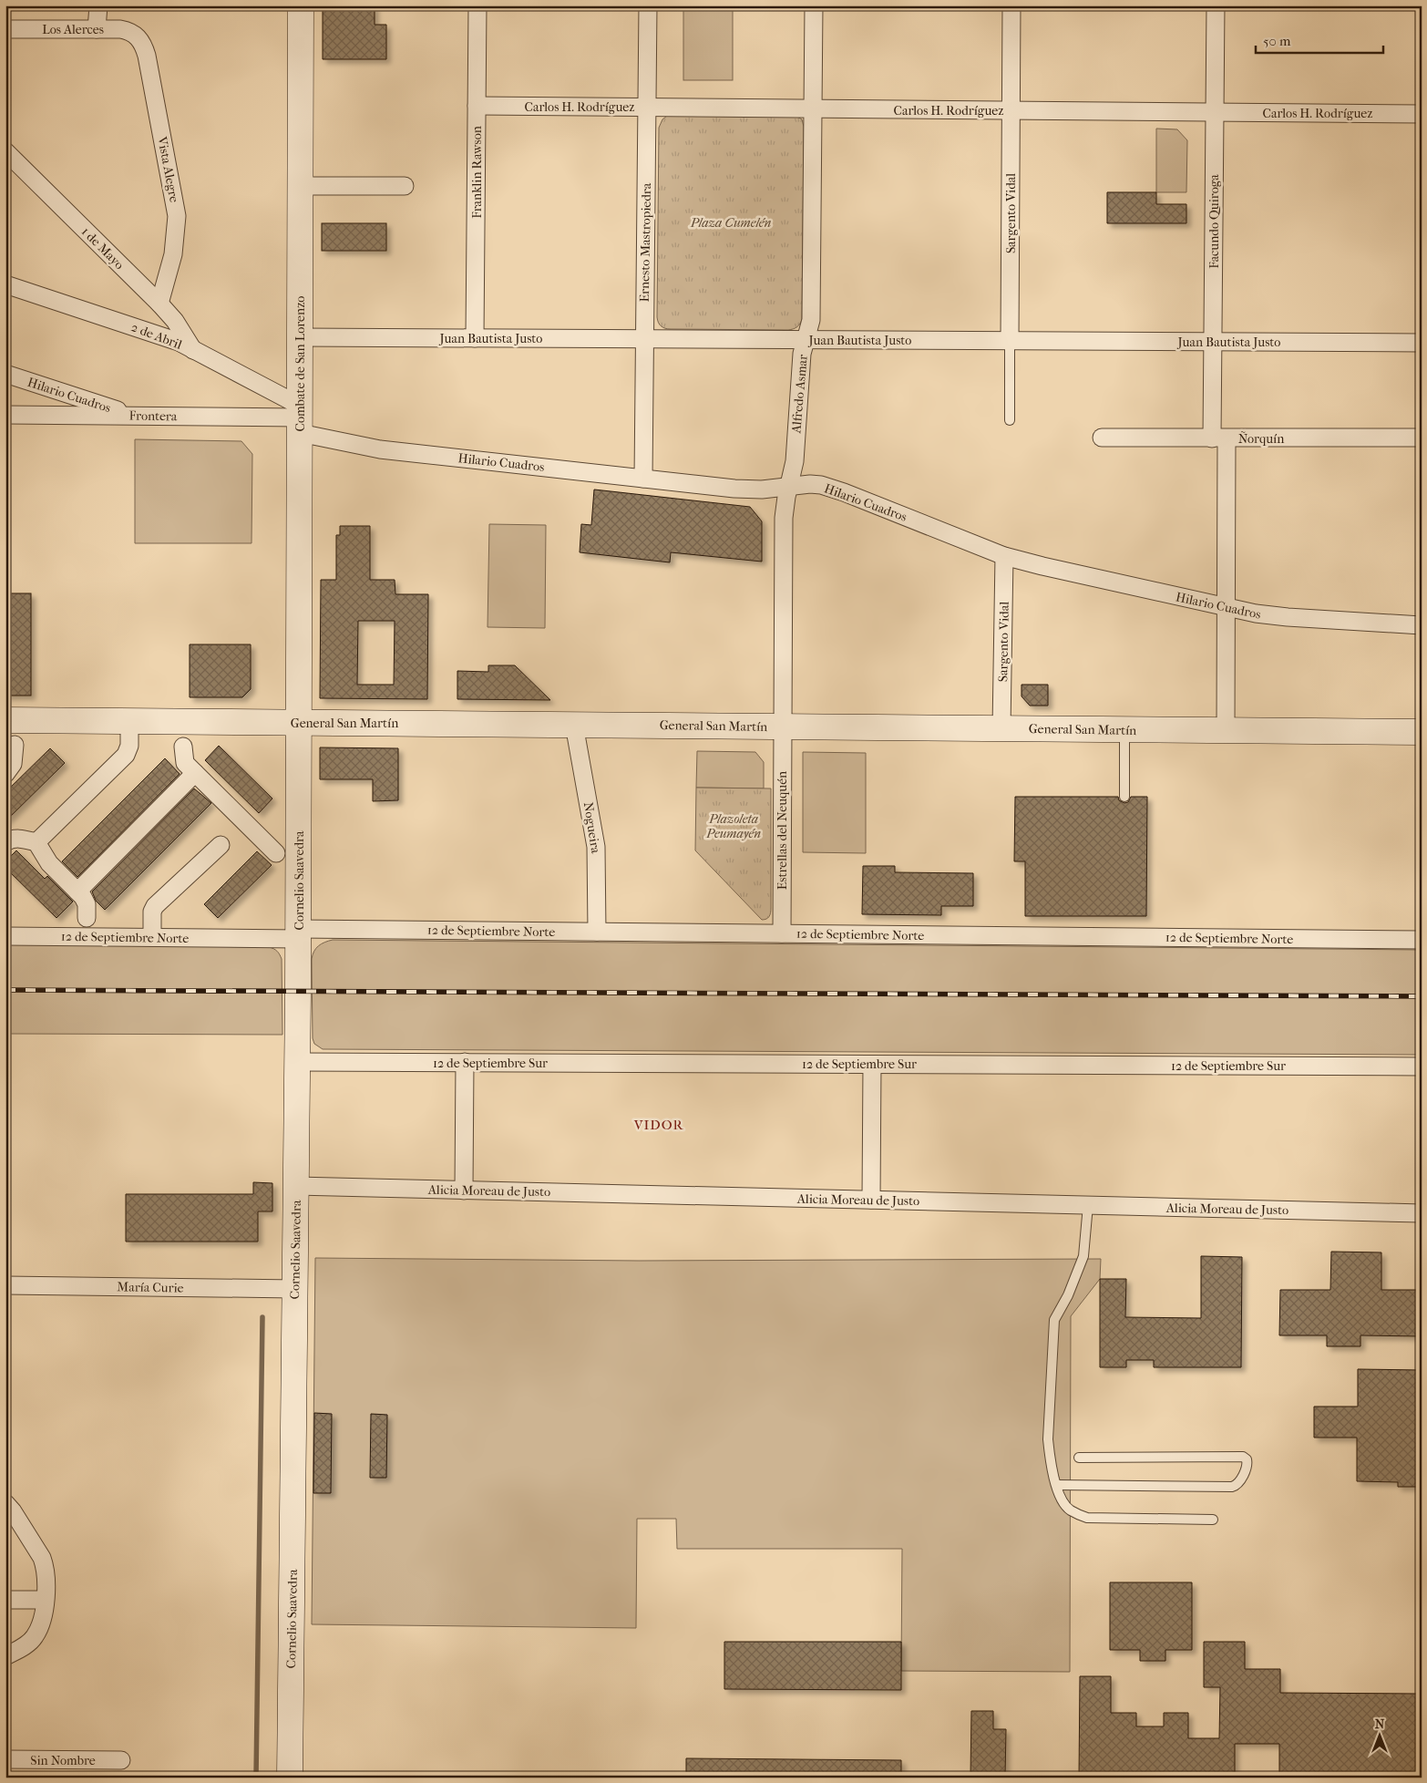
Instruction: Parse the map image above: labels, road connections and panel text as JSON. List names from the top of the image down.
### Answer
{
  "streets": {
    "main road": ["Combate de San Lorenzo", "General San Martín", "Cornelio Saavedra"],
    "street": [
      "Los Alerces",
      "Carlos H. Rodríguez",
      "Vista Alegre",
      "Franklin Rawson",
      "Sargento Vidal",
      "Facundo Quiroga",
      "Ernesto Mastropiedra",
      "1 de Mayo",
      "2 de Abril",
      "Juan Bautista Justo",
      "Alfredo Asmar",
      "Hilario Cuadros",
      "Frontera",
      "Ñorquín",
      "Nogueira",
      "Estrellas del Neuquén",
      "12 de Septiembre Norte",
      "12 de Septiembre Sur",
      "Alicia Moreau de Justo",
      "María Curie",
      "Sin Nombre"
    ]
  },
  "crossings": [
    ["Los Alerces", "Vista Alegre"],
    ["Carlos H. Rodríguez", "Franklin Rawson"],
    ["Carlos H. Rodríguez", "Sargento Vidal"],
    ["Carlos H. Rodríguez", "Facundo Quiroga"],
    ["Carlos H. Rodríguez", "Ernesto Mastropiedra"],
    ["Carlos H. Rodríguez", "Alfredo Asmar"],
    ["Vista Alegre", "1 de Mayo"],
    ["Franklin Rawson", "Juan Bautista Justo"],
    ["Sargento Vidal", "Juan Bautista Justo"],
    ["Sargento Vidal", "Hilario Cuadros"],
    ["Sargento Vidal", "General San Martín"],
    ["Facundo Quiroga", "Juan Bautista Justo"],
    ["Facundo Quiroga", "Hilario Cuadros"],
    ["Facundo Quiroga", "Ñorquín"],
    ["Facundo Quiroga", "General San Martín"],
    ["Ernesto Mastropiedra", "Juan Bautista Justo"],
    ["Ernesto Mastropiedra", "Hilario Cuadros"],
    ["1 de Mayo", "2 de Abril"],
    ["2 de Abril", "Combate de San Lorenzo"],
    ["2 de Abril", "Hilario Cuadros"],
    ["2 de Abril", "Frontera"],
    ["Juan Bautista Justo", "Combate de San Lorenzo"],
    ["Juan Bautista Justo", "Alfredo Asmar"],
    ["Combate de San Lorenzo", "Hilario Cuadros"],
    ["Combate de San Lorenzo", "Frontera"],
    ["Combate de San Lorenzo", "General San Martín"],
    ["Combate de San Lorenzo", "Cornelio Saavedra"],
    ["Alfredo Asmar", "Hilario Cuadros"],
    ["Alfredo Asmar", "General San Martín"],
    ["Alfredo Asmar", "Estrellas del Neuquén"],
    ["Hilario Cuadros", "Frontera"],
    ["General San Martín", "Nogueira"],
    ["General San Martín", "Estrellas del Neuquén"],
    ["General San Martín", "Cornelio Saavedra"],
    ["Nogueira", "12 de Septiembre Norte"],
    ["Estrellas del Neuquén", "12 de Septiembre Norte"],
    ["Cornelio Saavedra", "12 de Septiembre Norte"],
    ["Cornelio Saavedra", "12 de Septiembre Sur"],
    ["Cornelio Saavedra", "Alicia Moreau de Justo"],
    ["Cornelio Saavedra", "María Curie"]
  ],
  "districts": ["VIDOR"],
  "parks": ["Plaza Cumelén", "Plazoleta Peumayén"],
  "scale_bar": "50 m",
  "north": "top"
}
